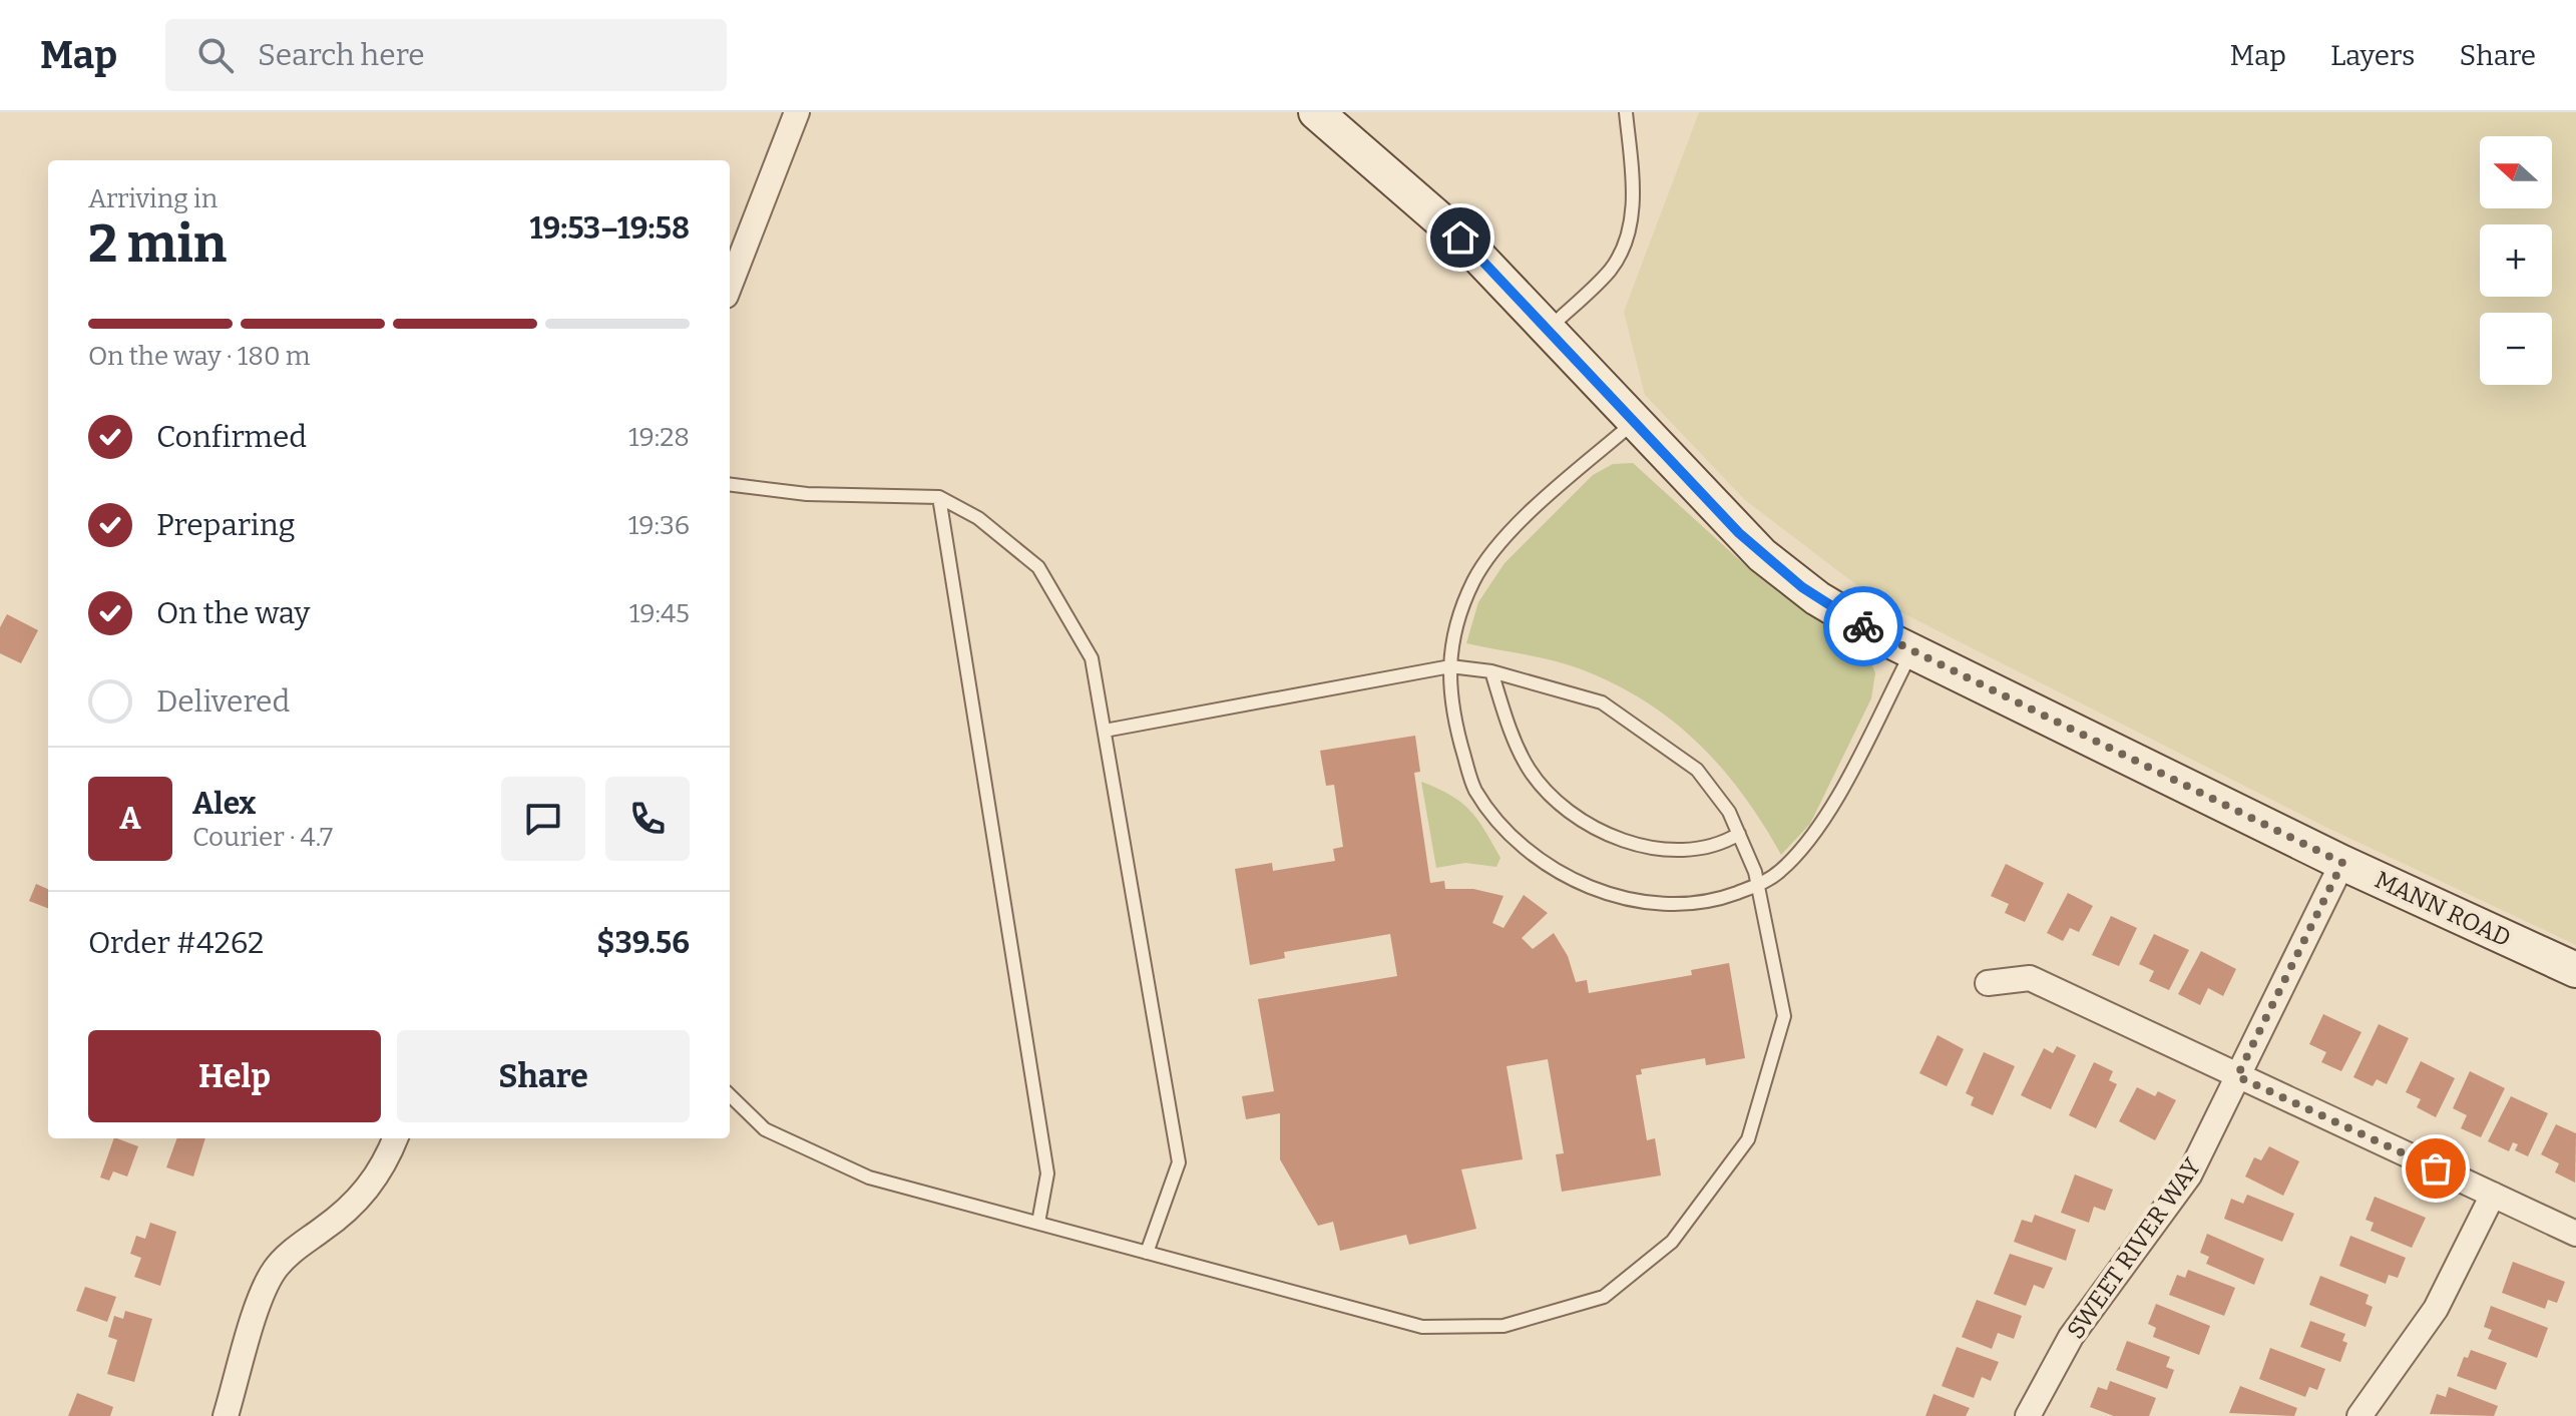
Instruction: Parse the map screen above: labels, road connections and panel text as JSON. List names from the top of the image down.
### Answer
{
  "streets": {
    "main road": ["MANN ROAD"],
    "street": ["SWEET RIVER WAY"]
  },
  "crossings": [
    ["MANN ROAD", "SWEET RIVER WAY"]
  ],
  "north": "left",
  "page": {
    "header": "Map",
    "search": "Search here",
    "nav": ["Map", "Layers", "Share"],
    "map_buttons": ["+", "−"],
    "heading": ["2 min", "Arriving in", "19:53–19:58"],
    "panel": [
      "Alex",
      "Courier · 4.7",
      "Order #4262",
      "$39.56"
    ],
    "bar": "On the way · 180 m",
    "list": [
      ["Confirmed", "19:28"],
      ["Preparing", "19:36"],
      ["On the way", "19:45"],
      "Delivered"
    ],
    "round": "A",
    "buttons": ["Help", "Share"]
  }
}
